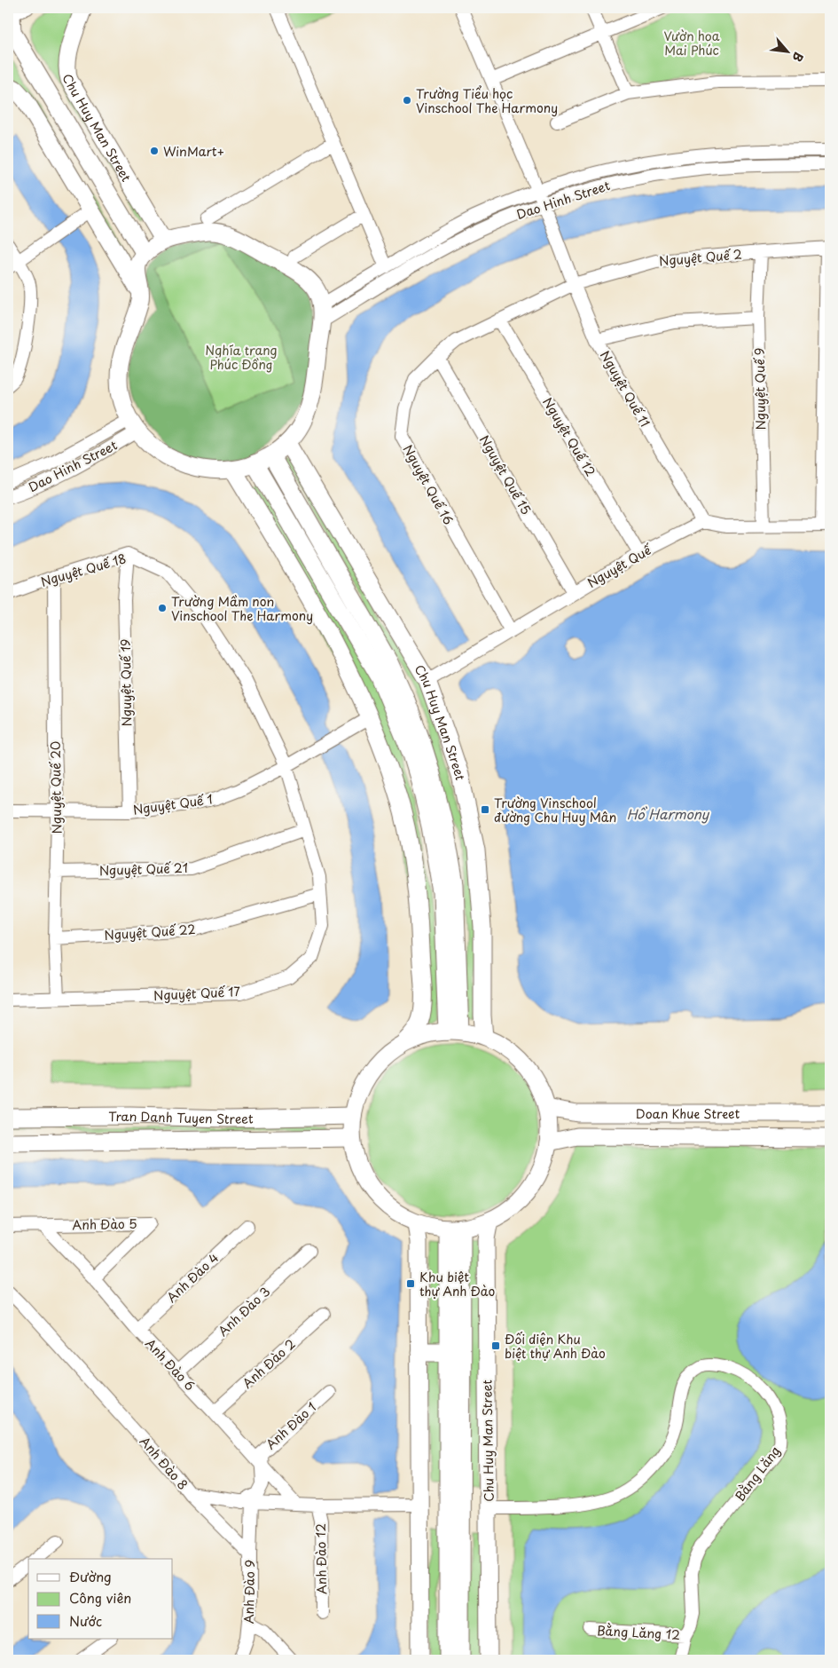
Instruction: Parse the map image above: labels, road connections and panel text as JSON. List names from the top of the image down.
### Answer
{
  "streets": {
    "main road": ["Chu Huy Man Street", "Doan Khue Street", "Tran Danh Tuyen Street"],
    "street": [
      "Dao Hinh Street",
      "Nguyệt Quế 2",
      "Nguyệt Quế 11",
      "Nguyệt Quế 9",
      "Nguyệt Quế 12",
      "Nguyệt Quế 15",
      "Nguyệt Quế 16",
      "Nguyệt Quế",
      "Nguyệt Quế 18",
      "Nguyệt Quế 19",
      "Nguyệt Quế 20",
      "Nguyệt Quế 1",
      "Nguyệt Quế 21",
      "Nguyệt Quế 22",
      "Nguyệt Quế 17",
      "Anh Đào 5",
      "Anh Đào 4",
      "Anh Đào 3",
      "Anh Đào 2",
      "Anh Đào 6",
      "Anh Đào 1",
      "Anh Đào 8",
      "Bằng Lăng",
      "Anh Đào 12",
      "Anh Đào 9",
      "Bằng Lăng 12"
    ]
  },
  "crossings": [
    ["Chu Huy Man Street", "Nguyệt Quế"],
    ["Chu Huy Man Street", "Bằng Lăng"],
    ["Dao Hinh Street", "Nguyệt Quế 11"],
    ["Nguyệt Quế 2", "Nguyệt Quế 11"],
    ["Nguyệt Quế 2", "Nguyệt Quế 9"],
    ["Nguyệt Quế 2", "Nguyệt Quế 16"],
    ["Nguyệt Quế 11", "Nguyệt Quế 16"],
    ["Nguyệt Quế 11", "Nguyệt Quế"],
    ["Nguyệt Quế 12", "Nguyệt Quế 16"],
    ["Nguyệt Quế 12", "Nguyệt Quế"],
    ["Nguyệt Quế 15", "Nguyệt Quế 16"],
    ["Nguyệt Quế 15", "Nguyệt Quế"],
    ["Nguyệt Quế 16", "Nguyệt Quế"],
    ["Nguyệt Quế 18", "Nguyệt Quế 19"],
    ["Nguyệt Quế 18", "Nguyệt Quế 20"],
    ["Nguyệt Quế 18", "Nguyệt Quế 1"],
    ["Nguyệt Quế 18", "Nguyệt Quế 17"],
    ["Nguyệt Quế 19", "Nguyệt Quế 1"],
    ["Nguyệt Quế 20", "Nguyệt Quế 1"],
    ["Nguyệt Quế 20", "Nguyệt Quế 21"],
    ["Nguyệt Quế 20", "Nguyệt Quế 22"],
    ["Nguyệt Quế 20", "Nguyệt Quế 17"],
    ["Nguyệt Quế 1", "Nguyệt Quế 17"],
    ["Nguyệt Quế 21", "Nguyệt Quế 17"],
    ["Nguyệt Quế 22", "Nguyệt Quế 17"],
    ["Anh Đào 5", "Anh Đào 6"],
    ["Anh Đào 4", "Anh Đào 6"],
    ["Anh Đào 3", "Anh Đào 6"],
    ["Anh Đào 2", "Anh Đào 6"],
    ["Anh Đào 6", "Anh Đào 1"],
    ["Anh Đào 6", "Anh Đào 8"],
    ["Anh Đào 8", "Anh Đào 12"],
    ["Anh Đào 8", "Anh Đào 9"],
    ["Bằng Lăng", "Bằng Lăng 12"]
  ],
  "water": ["Hồ Harmony"],
  "parks": ["Vườn hoa Mai Phúc", "Nghĩa trang Phúc Đồng"],
  "places": {
    "other": ["Trường Tiểu học Vinschool The Harmony", "WinMart+", "Trường Mầm non Vinschool The Harmony"],
    "transit": ["Trường Vinschool đường Chu Huy Mân", "Khu biệt thự Anh Đào", "Đối diện Khu biệt thự Anh Đào"]
  },
  "legend": ["Đường", "Công viên", "Nước"],
  "north": "bottom right"
}
